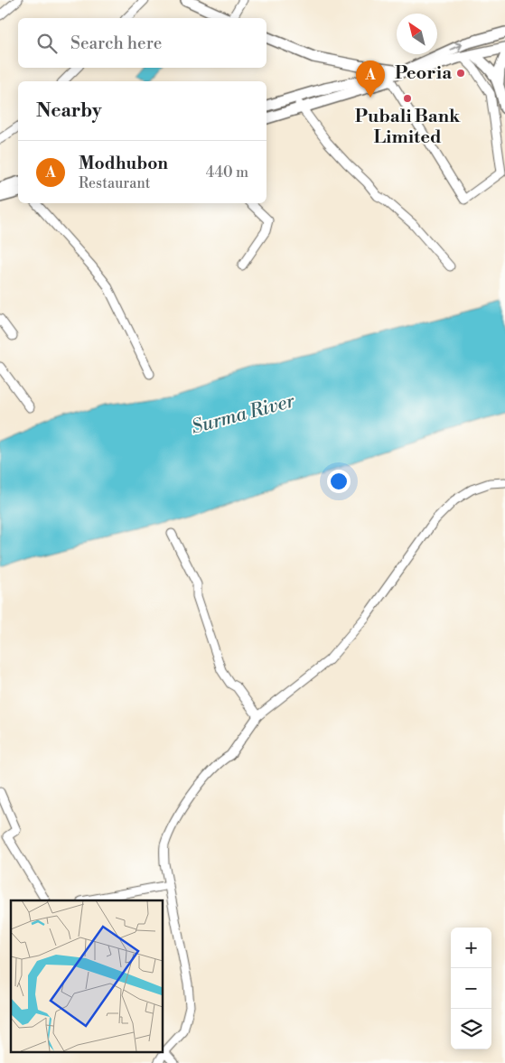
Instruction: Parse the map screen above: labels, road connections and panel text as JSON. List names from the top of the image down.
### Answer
{
  "water": ["Surma River"],
  "places": ["Peoria", "Pubali Bank Limited"],
  "north": "top left",
  "page": {
    "search": "Search here",
    "pins": "A",
    "heading": "Nearby",
    "list": [
      {
        "mark": "A",
        "name": "Modhubon",
        "note": "Restaurant",
        "value": "440 m"
      }
    ],
    "map_buttons": ["+", "−"]
  }
}
